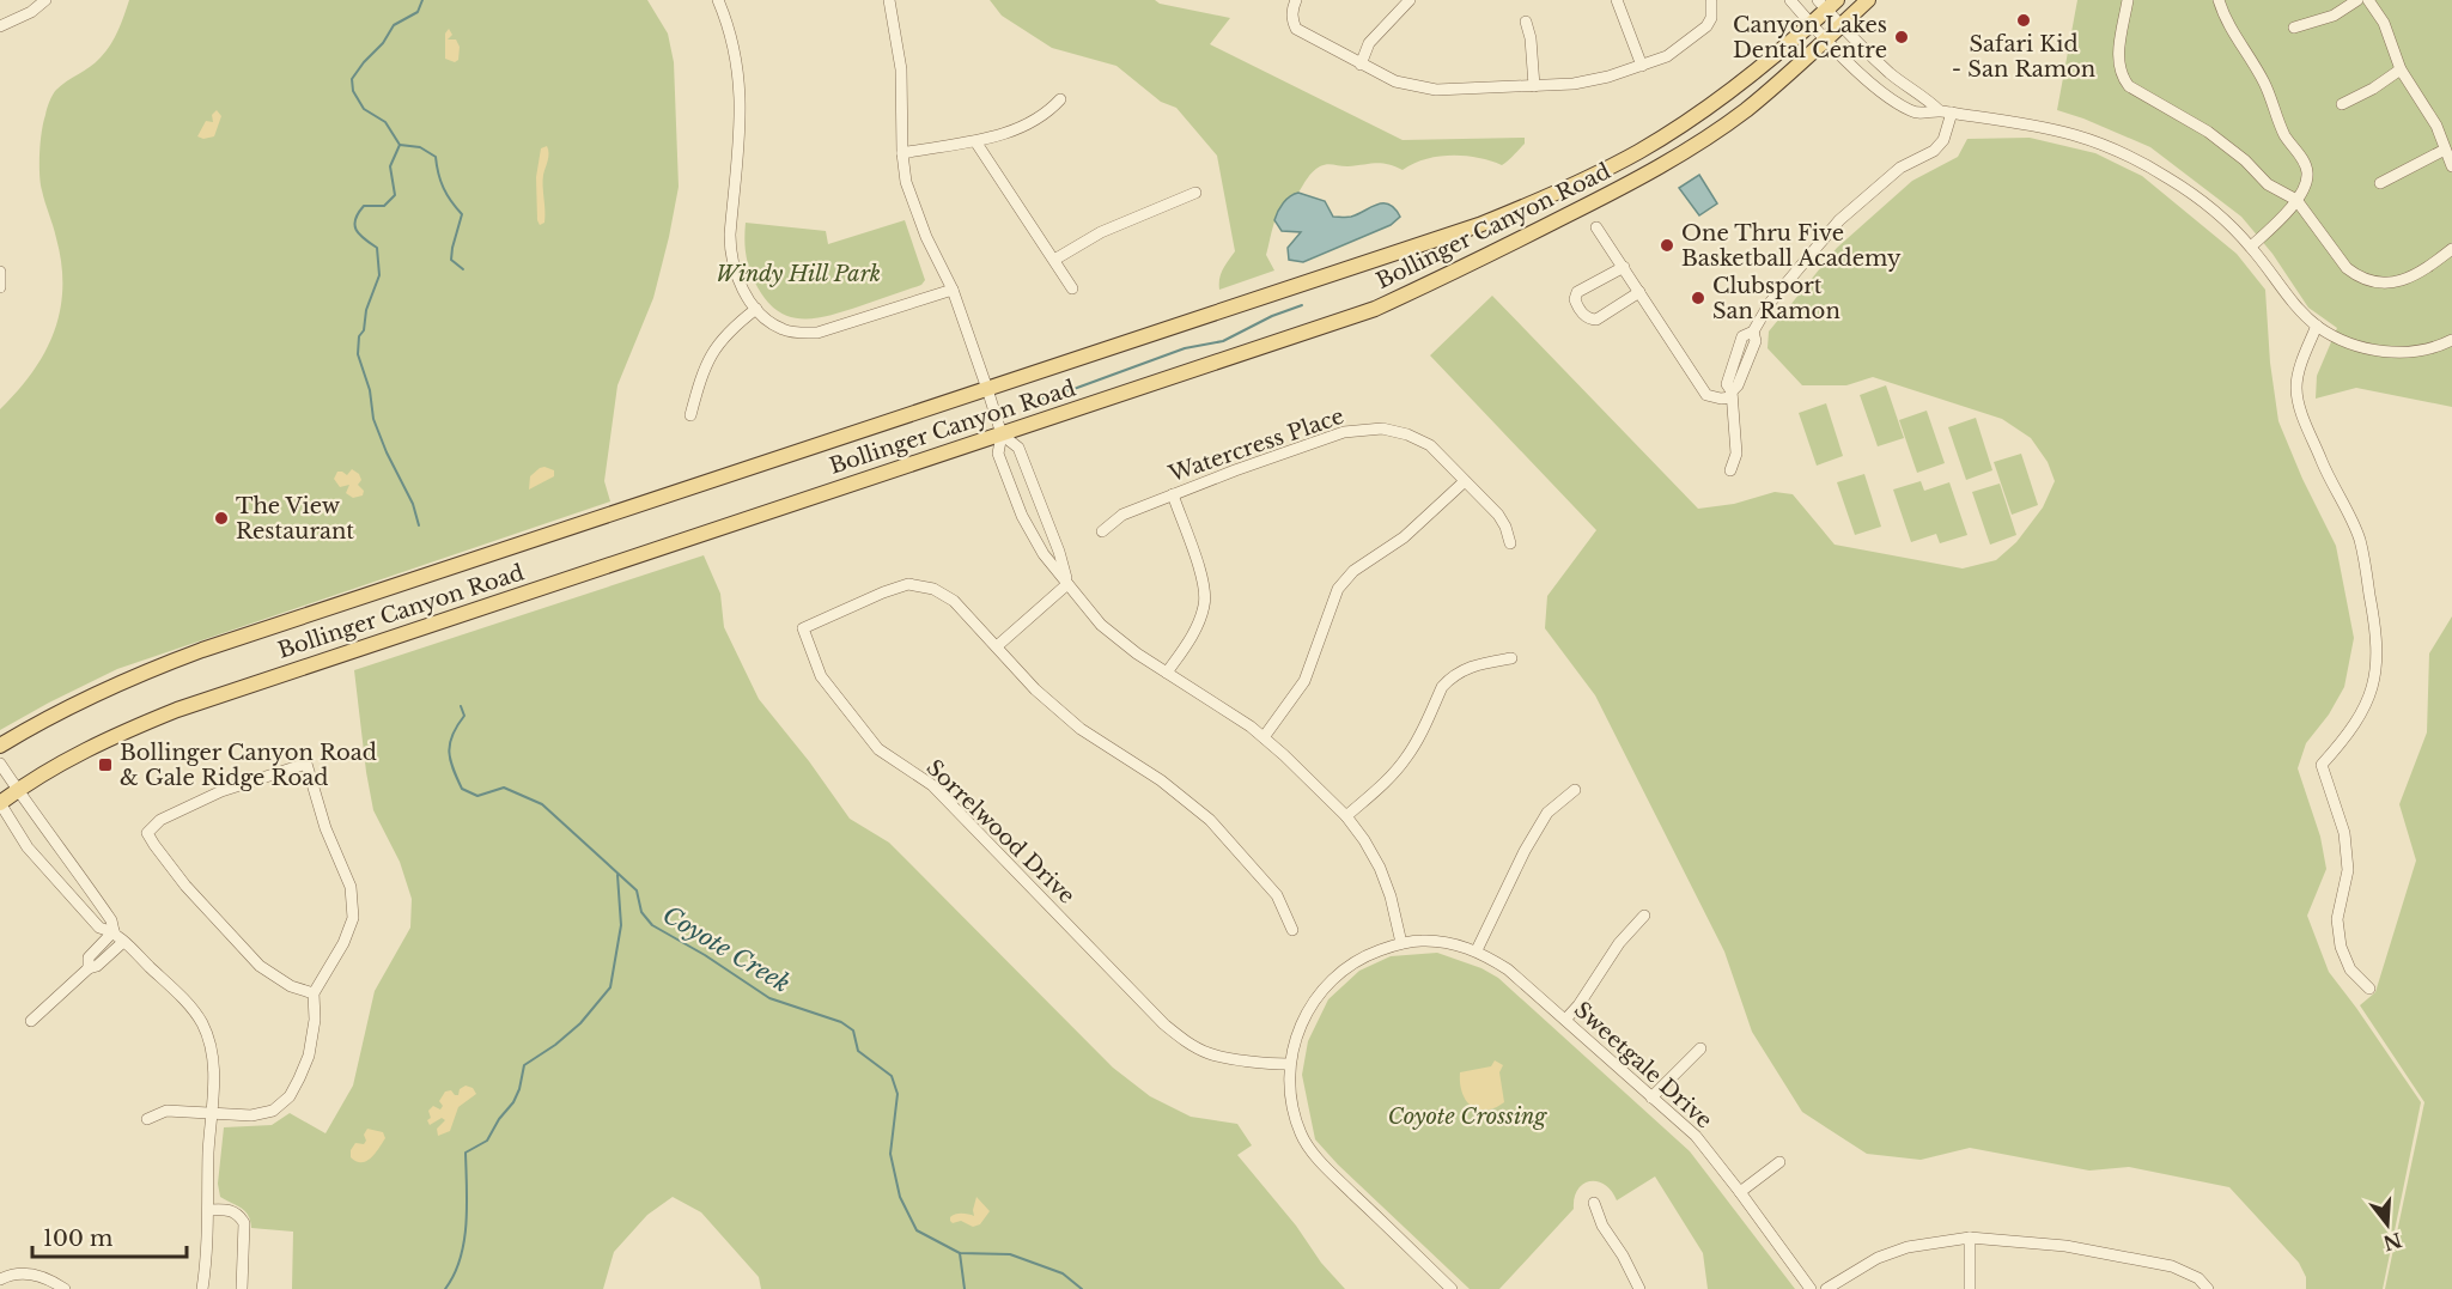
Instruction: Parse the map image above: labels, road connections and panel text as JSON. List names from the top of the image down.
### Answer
{
  "streets": {
    "main road": ["Bollinger Canyon Road"],
    "street": ["Watercress Place", "Sorrelwood Drive", "Sweetgale Drive"]
  },
  "crossings": [
    ["Sorrelwood Drive", "Sweetgale Drive"]
  ],
  "water": ["Coyote Creek"],
  "parks": ["Windy Hill Park", "Coyote Crossing"],
  "places": {
    "other": [
      "Safari Kid - San Ramon",
      "Canyon Lakes Dental Centre",
      "One Thru Five Basketball Academy",
      "Clubsport San Ramon",
      "The View Restaurant"
    ],
    "transit": ["Bollinger Canyon Road & Gale Ridge Road"]
  },
  "scale_bar": "100 m",
  "north": "bottom"
}
